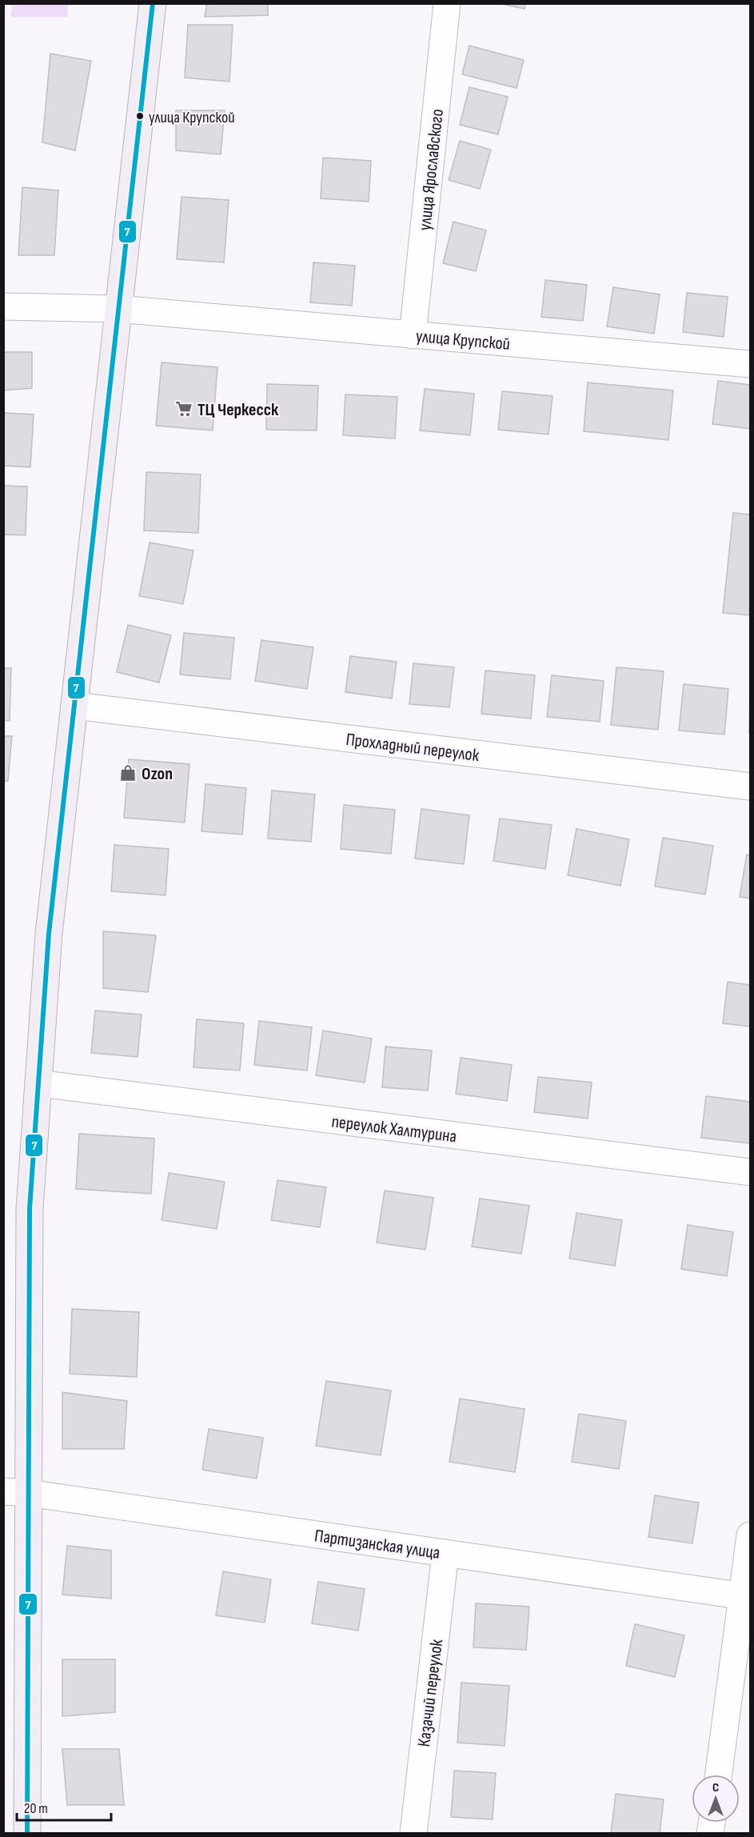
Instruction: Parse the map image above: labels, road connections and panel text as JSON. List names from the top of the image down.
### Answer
{
  "streets": {
    "street": [
      "улица Ярославского",
      "улица Крупской",
      "Прохладный переулок",
      "переулок Халтурина",
      "Партизанская улица",
      "Казачий переулок"
    ]
  },
  "crossings": [
    ["улица Ярославского", "улица Крупской"],
    ["Партизанская улица", "Казачий переулок"]
  ],
  "places": {
    "other": ["улица Крупской"],
    "supermarket": ["ТЦ Черкесск"],
    "shop": ["Ozon"]
  },
  "lines": ["transit line 7"],
  "scale_bar": "20 m",
  "north": "top"
}
